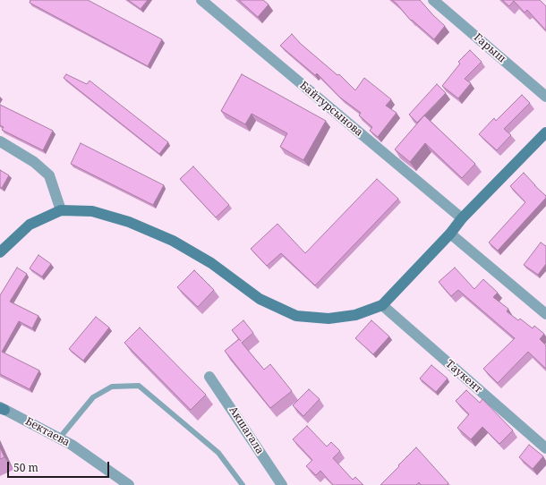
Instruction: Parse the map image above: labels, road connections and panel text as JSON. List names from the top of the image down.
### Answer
{
  "streets": {
    "street": [
      "Гарыш",
      "Байтурсынова",
      "Таукент",
      "Акшагала",
      "Бектаева"
    ]
  },
  "scale_bar": "50 m"
}
